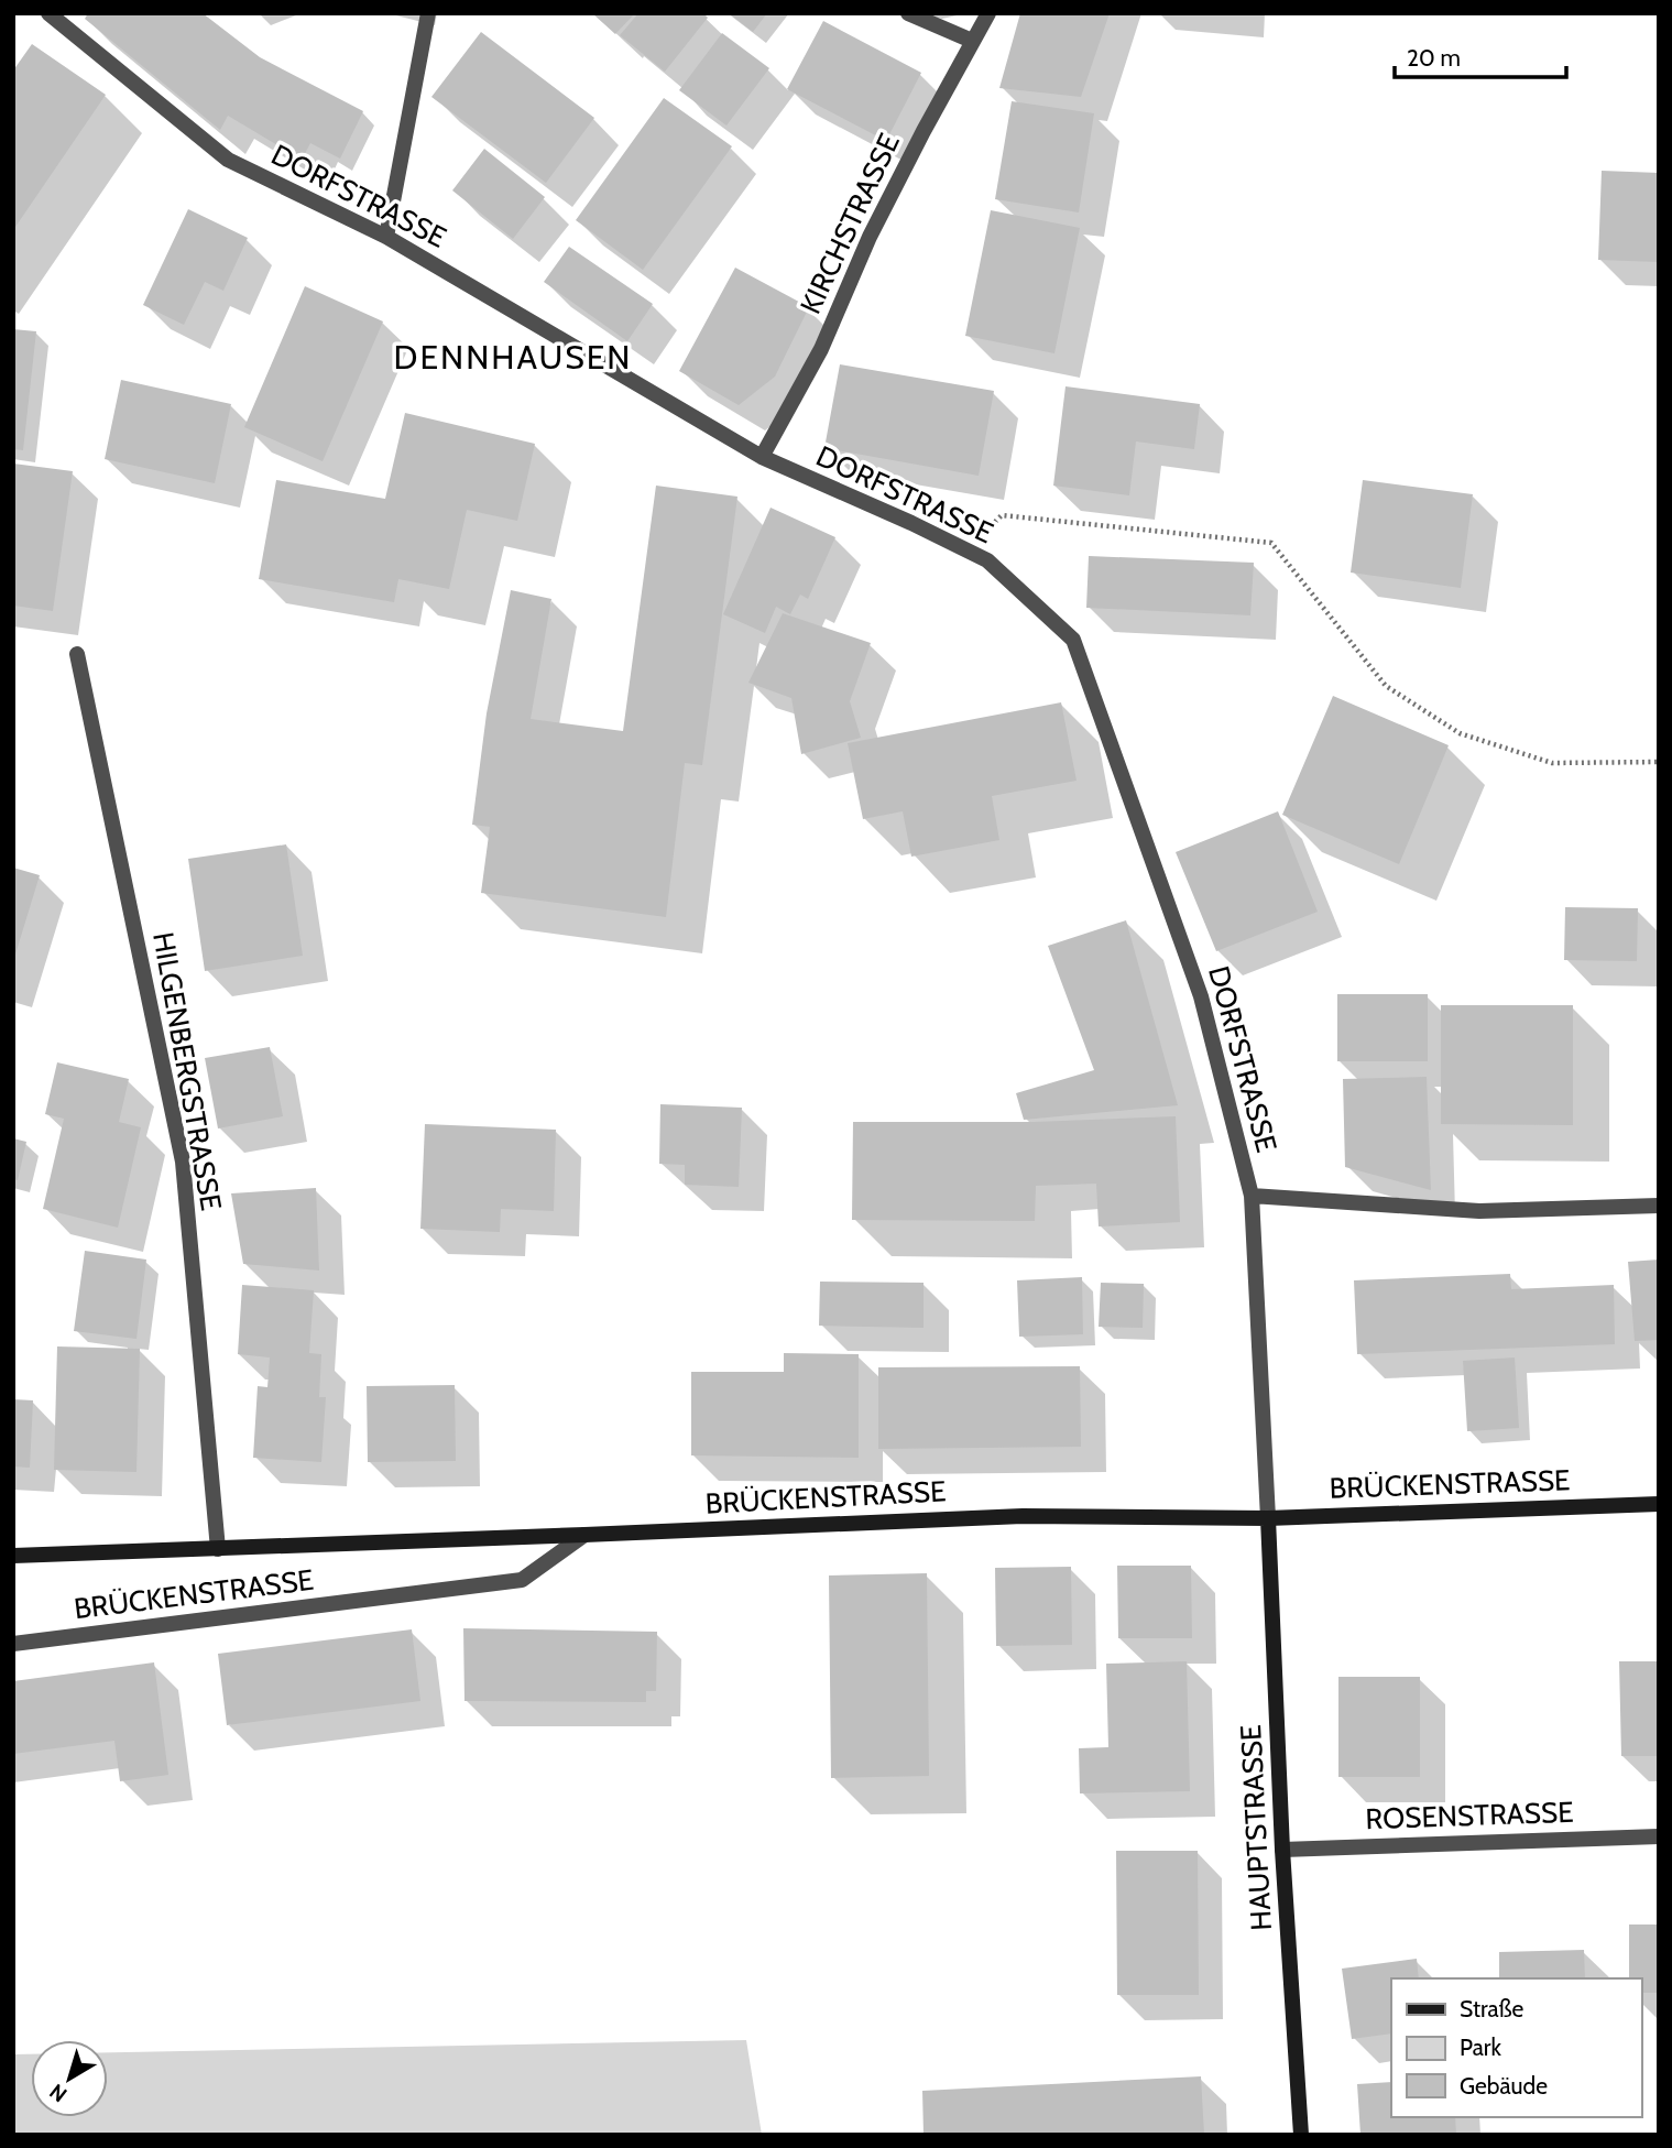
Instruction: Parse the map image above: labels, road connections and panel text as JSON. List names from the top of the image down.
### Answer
{
  "streets": {
    "street": [
      "DORFSTRASSE",
      "KIRCHSTRASSE",
      "HILGENBERGSTRASSE",
      "BRÜCKENSTRASSE",
      "ROSENSTRASSE",
      "HAUPTSTRASSE"
    ]
  },
  "crossings": [
    ["DORFSTRASSE", "KIRCHSTRASSE"],
    ["DORFSTRASSE", "BRÜCKENSTRASSE"],
    ["DORFSTRASSE", "HAUPTSTRASSE"],
    ["BRÜCKENSTRASSE", "HAUPTSTRASSE"],
    ["ROSENSTRASSE", "HAUPTSTRASSE"]
  ],
  "districts": ["DENNHAUSEN"],
  "legend": ["Straße", "Park", "Gebäude"],
  "scale_bar": "20 m",
  "north": "bottom left"
}
